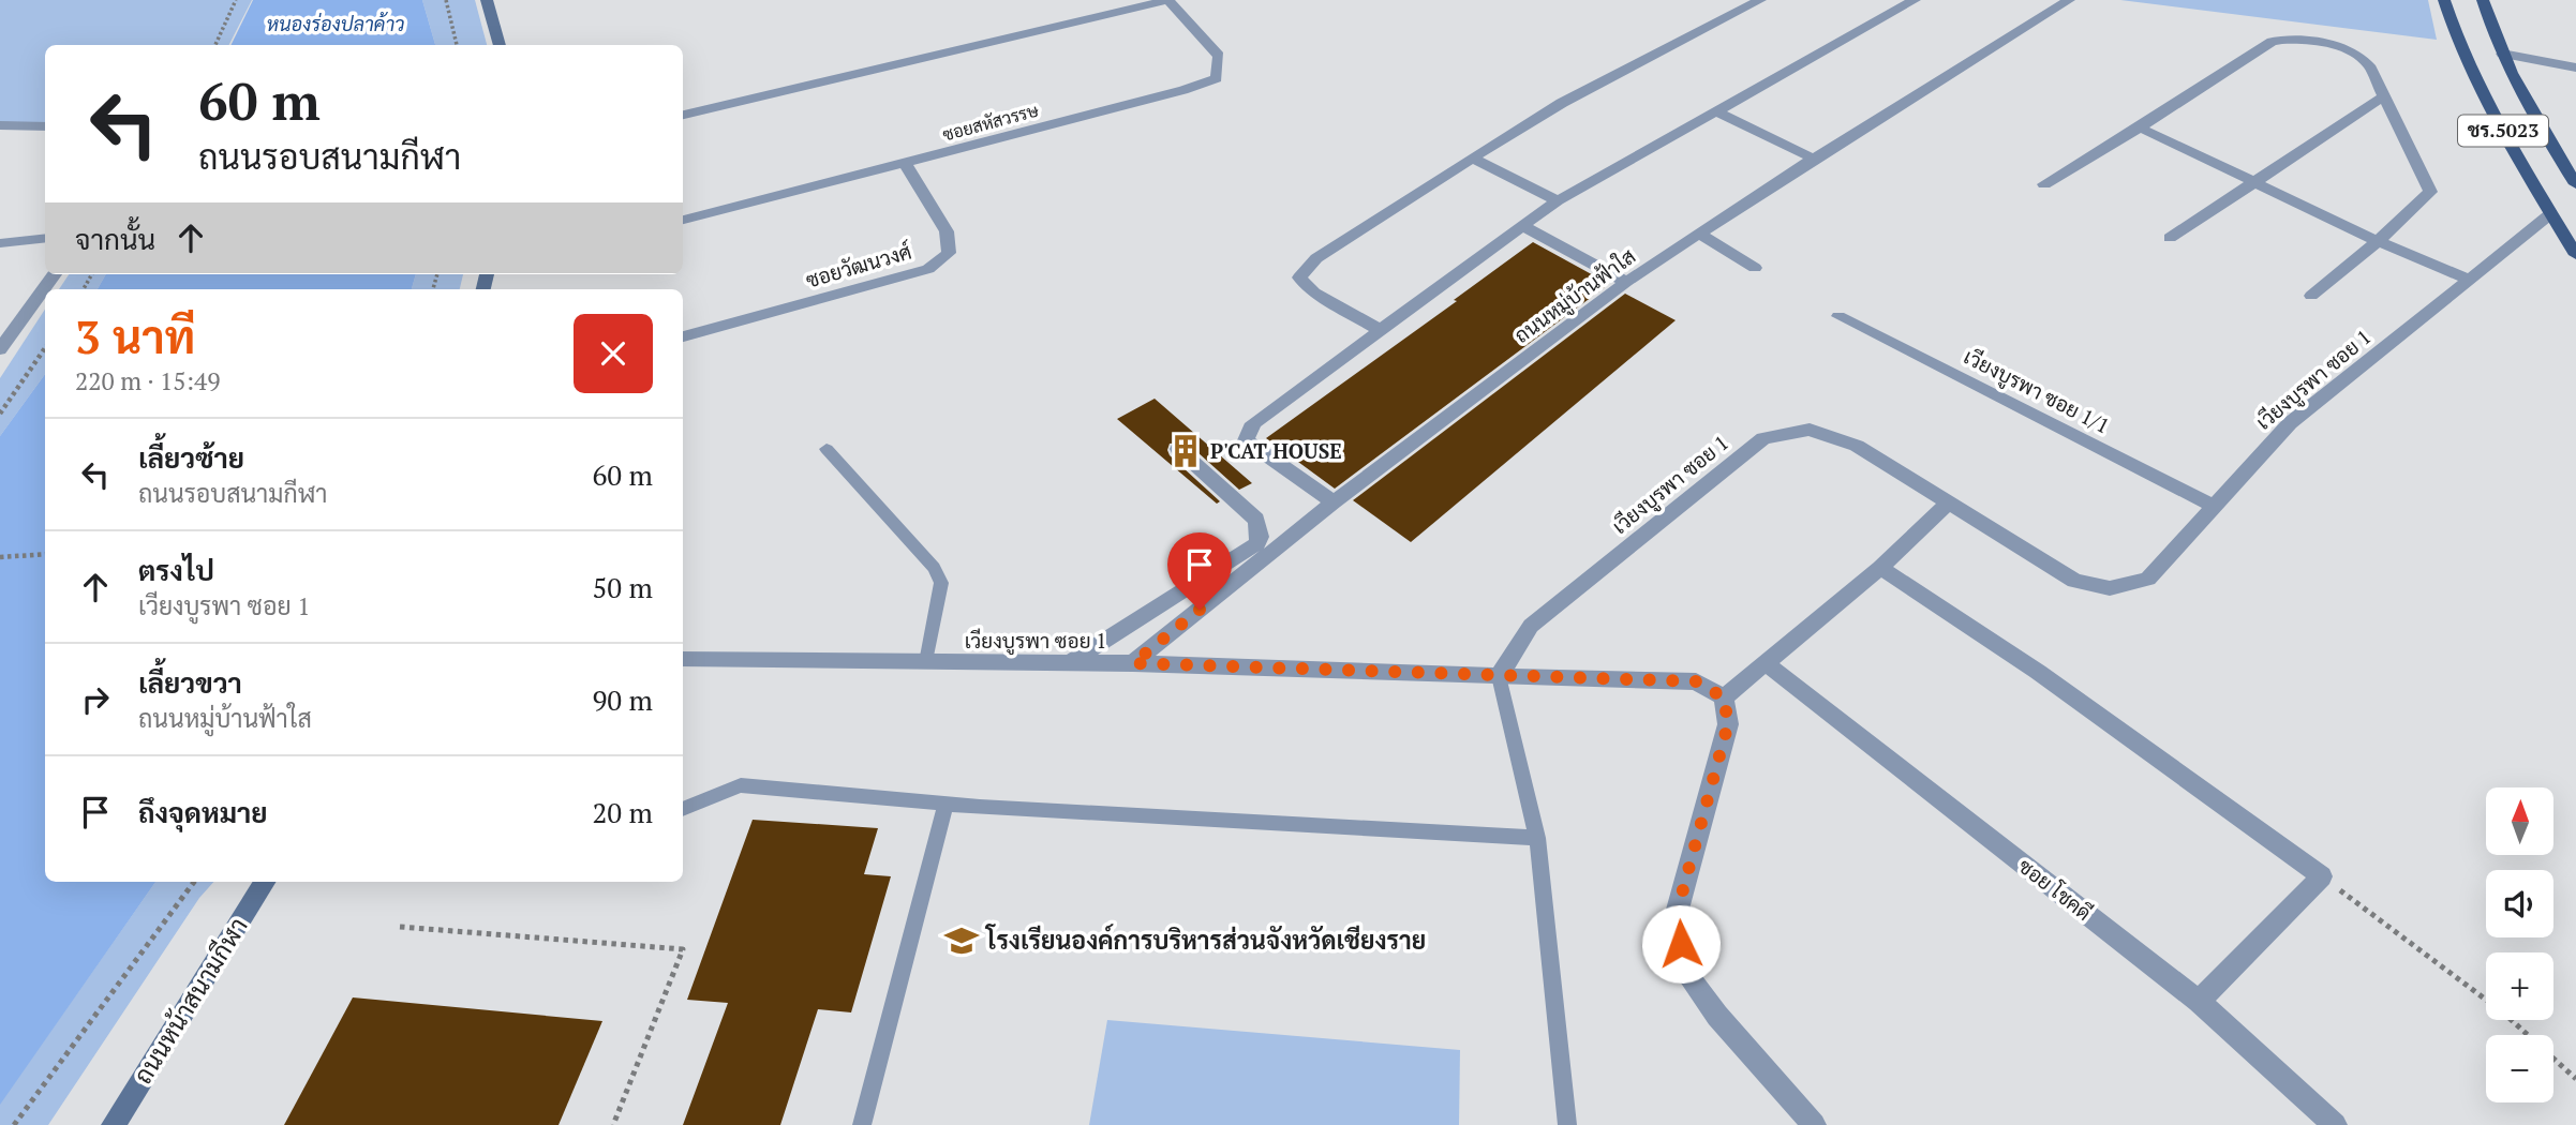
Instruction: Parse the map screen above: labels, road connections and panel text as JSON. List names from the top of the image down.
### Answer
{
  "streets": {
    "main road": ["ชร.5023"],
    "street": [
      "ซอยสหัสวรรษ",
      "ซอยวัฒนวงศ์",
      "ถนนหมู่บ้านฟ้าใส",
      "เวียงบูรพา ซอย 1",
      "เวียงบูรพา ซอย 1/1",
      "ซอย โชคดี",
      "ถนนหน้าสนามกีฬา"
    ]
  },
  "crossings": [
    ["ซอยสหัสวรรษ", "ซอยวัฒนวงศ์"],
    ["ชร.5023", "เวียงบูรพา ซอย 1"],
    ["ถนนหมู่บ้านฟ้าใส", "เวียงบูรพา ซอย 1"],
    ["เวียงบูรพา ซอย 1", "เวียงบูรพา ซอย 1/1"]
  ],
  "water": ["หนองร่องปลาค้าว"],
  "places": {
    "building": ["P'CAT HOUSE"],
    "school or university": ["โรงเรียนองค์การบริหารส่วนจังหวัดเชียงราย"]
  },
  "north": "top",
  "page": {
    "turn": ["60 m", "ถนนรอบสนามกีฬา"],
    "then": "จากนั้น",
    "heading": ["3 นาที", "220 m · 15:49"],
    "list": [
      {
        "name": "เลี้ยวซ้าย",
        "note": "ถนนรอบสนามกีฬา",
        "value": "60 m"
      },
      {
        "name": "ตรงไป",
        "note": "เวียงบูรพา ซอย 1",
        "value": "50 m"
      },
      {
        "name": "เลี้ยวขวา",
        "note": "ถนนหมู่บ้านฟ้าใส",
        "value": "90 m"
      },
      {
        "name": "ถึงจุดหมาย",
        "value": "20 m"
      }
    ],
    "map_buttons": ["+", "−"]
  }
}
